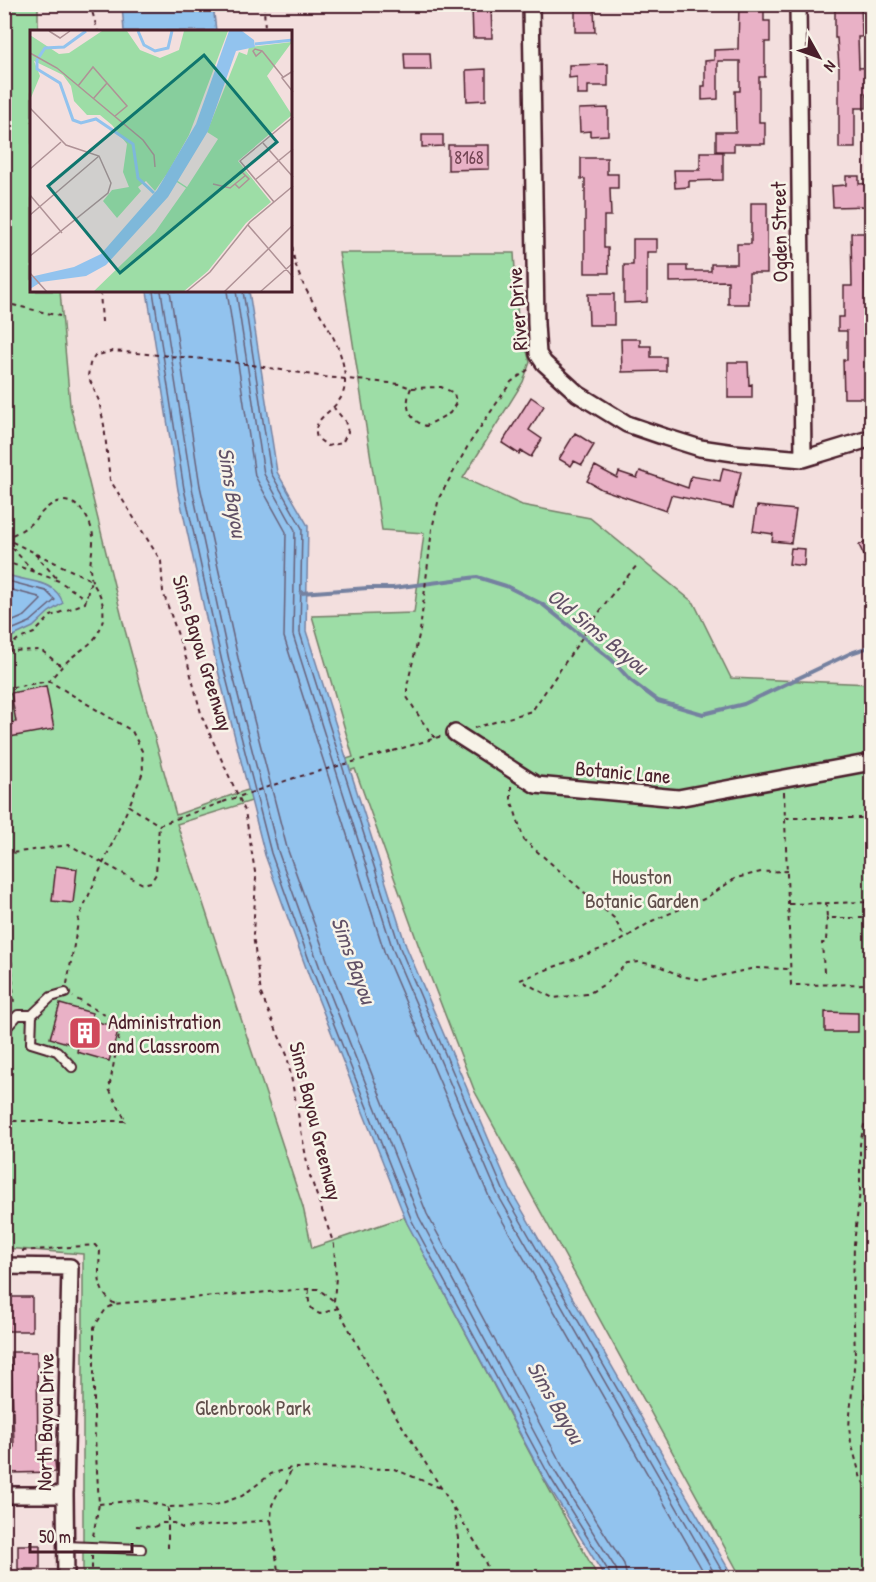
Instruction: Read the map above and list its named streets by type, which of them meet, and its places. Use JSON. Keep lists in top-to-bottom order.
{
  "streets": {
    "street": [
      "Ogden Street",
      "River Drive",
      "Botanic Lane",
      "North Bayou Drive"
    ],
    "path": ["Sims Bayou Greenway"]
  },
  "crossings": [
    ["Ogden Street", "River Drive"]
  ],
  "water": ["Sims Bayou", "Old Sims Bayou"],
  "parks": ["Houston Botanic Garden", "Glenbrook Park"],
  "places": {
    "building": ["Administration and Classroom"]
  },
  "house_numbers": ["8168"],
  "scale_bar": "50 m",
  "north": "bottom right"
}
